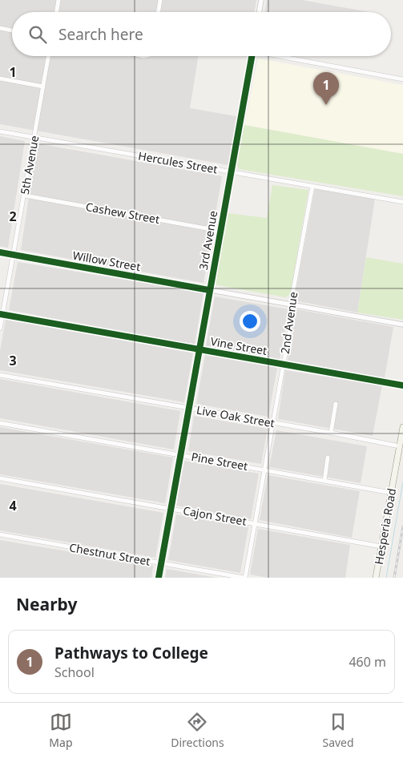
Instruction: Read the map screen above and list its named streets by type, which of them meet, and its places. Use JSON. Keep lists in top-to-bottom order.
{
  "streets": {
    "main road": ["Hesperia Road"],
    "street": [
      "Hercules Street",
      "5th Avenue",
      "Cashew Street",
      "3rd Avenue",
      "Willow Street",
      "2nd Avenue",
      "Vine Street",
      "Live Oak Street",
      "Pine Street",
      "Cajon Street",
      "Chestnut Street"
    ]
  },
  "crossings": [
    ["Hercules Street", "5th Avenue"],
    ["Hercules Street", "3rd Avenue"],
    ["Hercules Street", "2nd Avenue"],
    ["5th Avenue", "Cashew Street"],
    ["5th Avenue", "Willow Street"],
    ["5th Avenue", "Vine Street"],
    ["Cashew Street", "3rd Avenue"],
    ["3rd Avenue", "Willow Street"],
    ["3rd Avenue", "Vine Street"],
    ["3rd Avenue", "Live Oak Street"],
    ["3rd Avenue", "Pine Street"],
    ["3rd Avenue", "Cajon Street"],
    ["3rd Avenue", "Chestnut Street"],
    ["Willow Street", "2nd Avenue"],
    ["2nd Avenue", "Vine Street"],
    ["2nd Avenue", "Live Oak Street"],
    ["2nd Avenue", "Pine Street"],
    ["2nd Avenue", "Cajon Street"],
    ["2nd Avenue", "Chestnut Street"],
    ["Live Oak Street", "Hesperia Road"],
    ["Pine Street", "Hesperia Road"],
    ["Cajon Street", "Hesperia Road"]
  ],
  "page": {
    "search": "Search here",
    "pins": "1",
    "heading": "Nearby",
    "list": [
      {
        "mark": "1",
        "name": "Pathways to College",
        "note": "School",
        "value": "460 m"
      }
    ],
    "nav": ["Map", "Directions", "Saved"]
  },
  "grid": {
    "rows": [
      "1",
      "2",
      "3",
      "4"
    ]
  }
}
